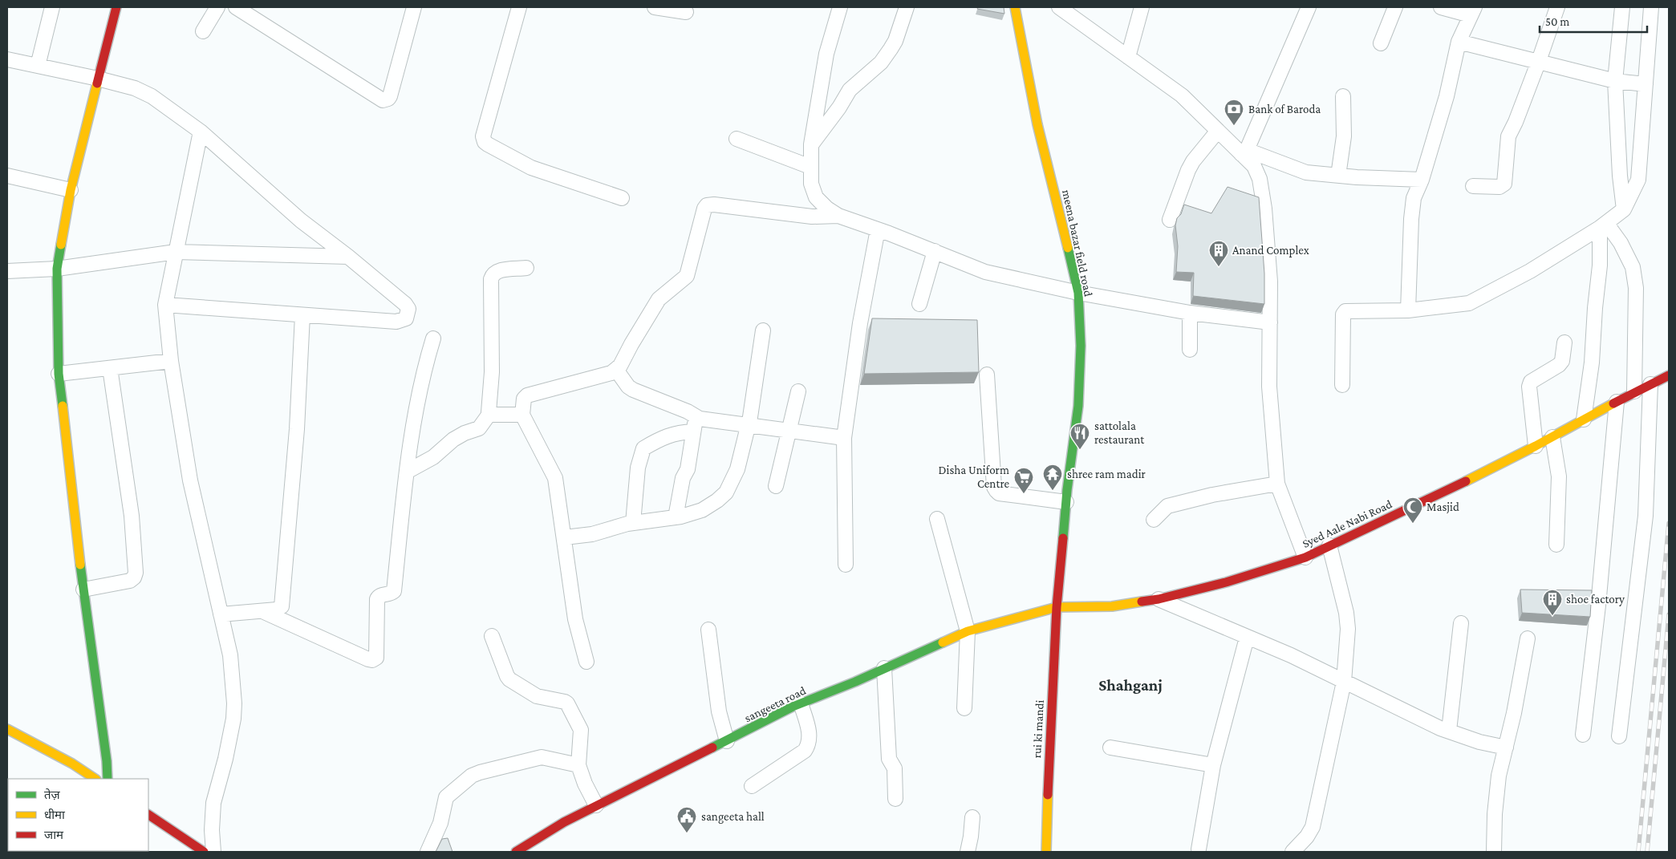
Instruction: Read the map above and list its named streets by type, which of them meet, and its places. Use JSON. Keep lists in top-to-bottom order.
{
  "streets": {
    "street": [
      "meena bazar field road",
      "Syed Aale Nabi Road",
      "sangeeta road",
      "rui ki mandi"
    ]
  },
  "crossings": [
    ["meena bazar field road", "Syed Aale Nabi Road"],
    ["meena bazar field road", "sangeeta road"],
    ["meena bazar field road", "rui ki mandi"],
    ["Syed Aale Nabi Road", "sangeeta road"],
    ["Syed Aale Nabi Road", "rui ki mandi"],
    ["sangeeta road", "rui ki mandi"]
  ],
  "districts": ["Shahganj"],
  "places": {
    "bank": ["Bank of Baroda"],
    "building": ["Anand Complex", "shoe factory"],
    "restaurant": ["sattolala restaurant"],
    "temple": ["shree ram madir"],
    "supermarket": ["Disha Uniform Centre"],
    "mosque": ["Masjid"],
    "public building": ["sangeeta hall"]
  },
  "legend": ["तेज़", "धीमा", "जाम"],
  "scale_bar": "50 m"
}
